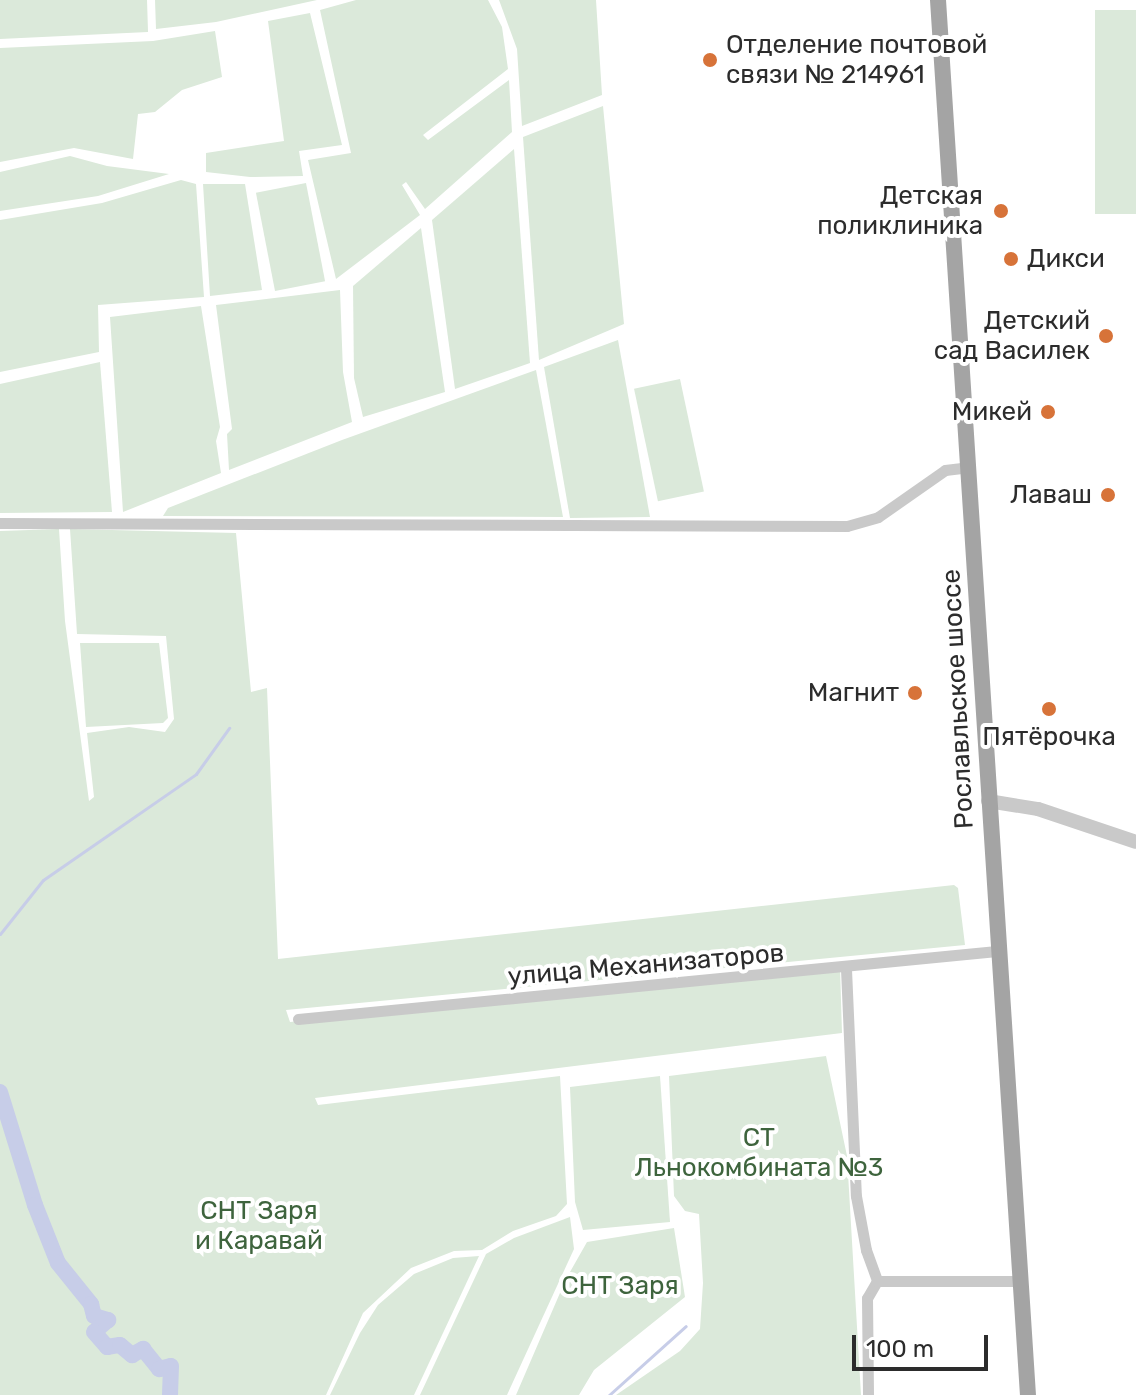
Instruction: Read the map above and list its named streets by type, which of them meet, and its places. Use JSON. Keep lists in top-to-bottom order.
{
  "streets": {
    "main road": ["Рославльское шоссе"],
    "street": ["улица Механизаторов"]
  },
  "crossings": [
    ["Рославльское шоссе", "улица Механизаторов"]
  ],
  "parks": ["СТ Льнокомбината №3", "СНТ Заря и Каравай", "СНТ Заря"],
  "places": [
    "Отделение почтовой связи № 214961",
    "Детская поликлиника",
    "Дикси",
    "Детский сад Василек",
    "Микей",
    "Лаваш",
    "Магнит",
    "Пятёрочка"
  ],
  "scale_bar": "100 m"
}
